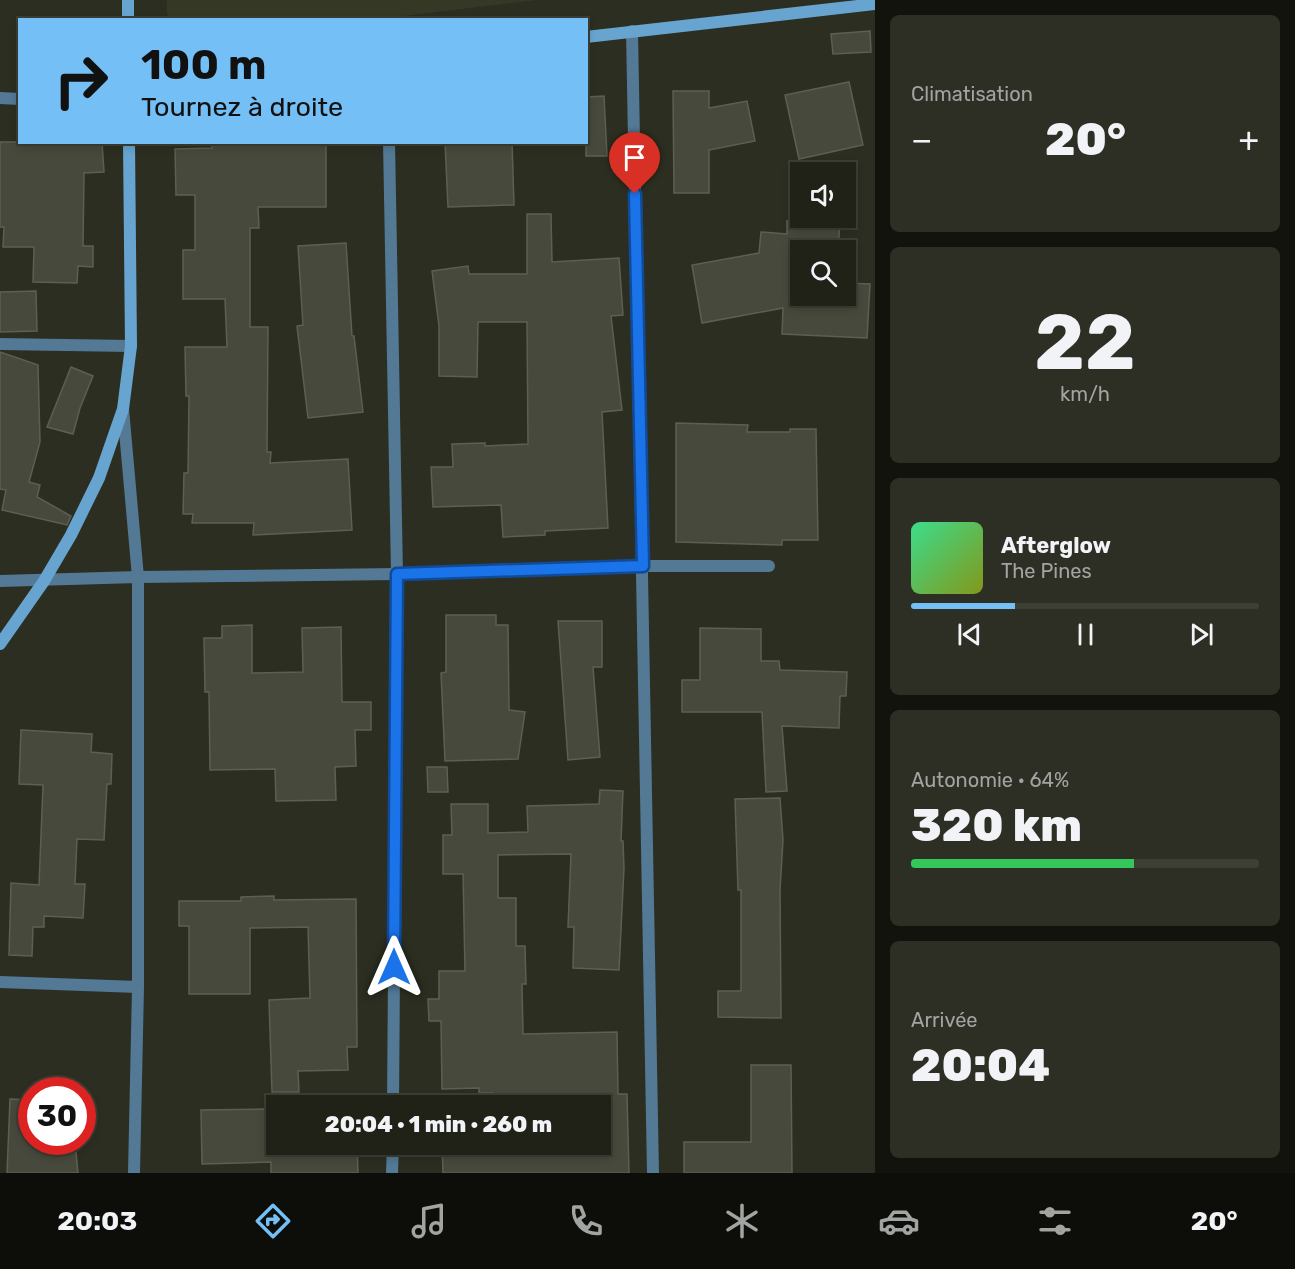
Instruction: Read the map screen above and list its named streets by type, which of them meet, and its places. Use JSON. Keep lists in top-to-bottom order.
{
  "page": {
    "tile": [
      "Climatisation",
      ["22", "km/h"],
      ["Autonomie · 64%", "320 km"],
      ["Arrivée", "20:04"]
    ],
    "turn": ["100 m", "Tournez à droite"],
    "heat": ["−", "20°", "+"],
    "song": ["Afterglow", "The Pines"],
    "limit": "30",
    "trip": "20:04 · 1 min · 260 m",
    "tabs": ["20:03", "20°"]
  }
}
